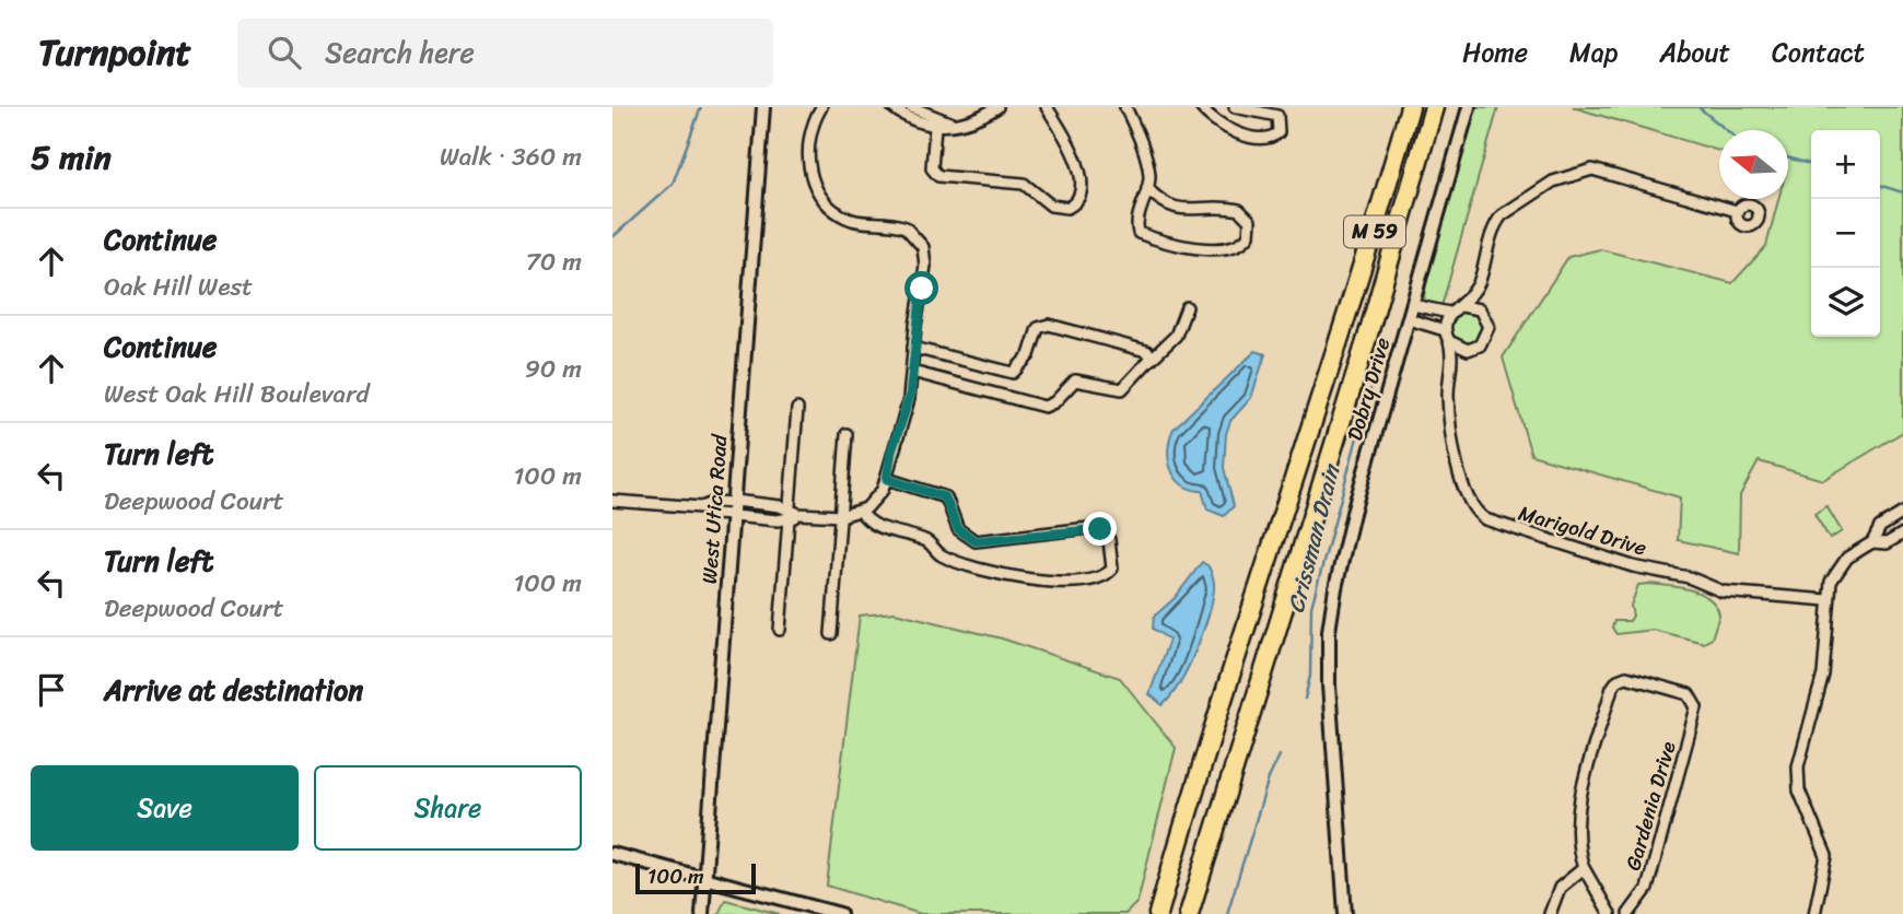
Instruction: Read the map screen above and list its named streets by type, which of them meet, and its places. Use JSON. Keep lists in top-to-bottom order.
{
  "streets": {
    "highway": ["M 59"],
    "street": [
      "Dobry Drive",
      "West Utica Road",
      "Marigold Drive",
      "Gardenia Drive"
    ]
  },
  "water": ["Crissman Drain"],
  "scale_bar": "100 m",
  "north": "left",
  "page": {
    "header": "Turnpoint",
    "search": "Search here",
    "nav": [
      "Home",
      "Map",
      "About",
      "Contact"
    ],
    "heading": ["5 min", "Walk · 360 m"],
    "map_buttons": ["+", "−"],
    "list": [
      ["Continue", "Oak Hill West", "70 m"],
      ["Continue", "West Oak Hill Boulevard", "90 m"],
      ["Turn left", "Deepwood Court", "100 m"],
      ["Turn left", "Deepwood Court", "100 m"],
      "Arrive at destination"
    ],
    "buttons": ["Save", "Share"],
    "scale": "100 m"
  }
}
